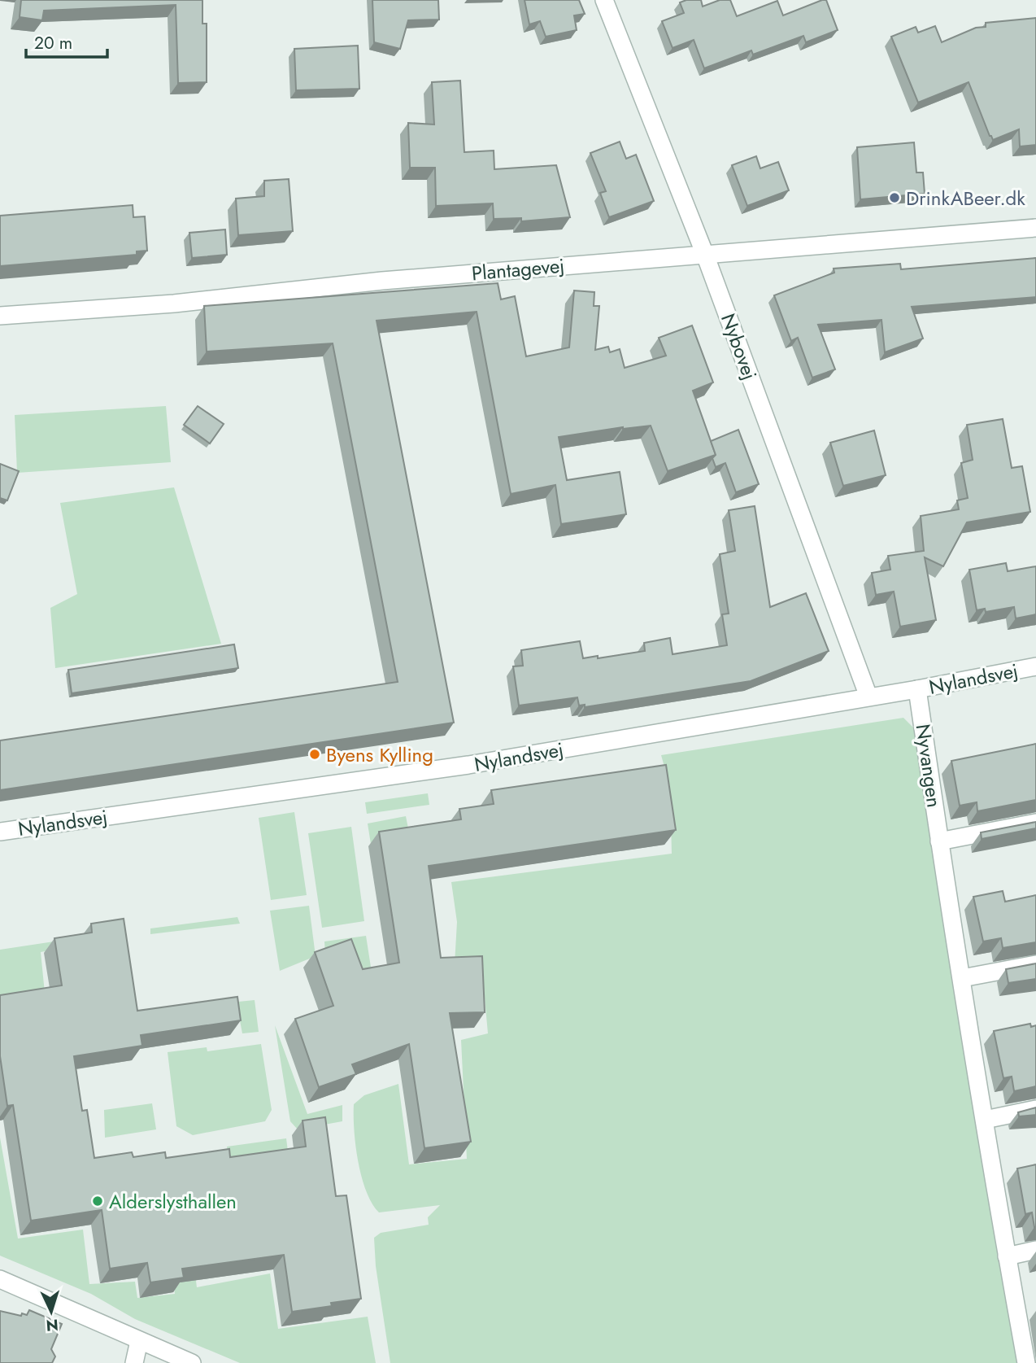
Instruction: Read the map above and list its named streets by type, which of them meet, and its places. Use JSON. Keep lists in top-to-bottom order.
{
  "streets": {
    "street": [
      "Plantagevej",
      "Nybovej",
      "Nylandsvej",
      "Nyvangen"
    ]
  },
  "crossings": [
    ["Plantagevej", "Nybovej"],
    ["Nybovej", "Nylandsvej"],
    ["Nylandsvej", "Nyvangen"]
  ],
  "places": ["DrinkABeer.dk", "Byens Kylling", "Alderslysthallen"],
  "scale_bar": "20 m",
  "north": "bottom"
}
